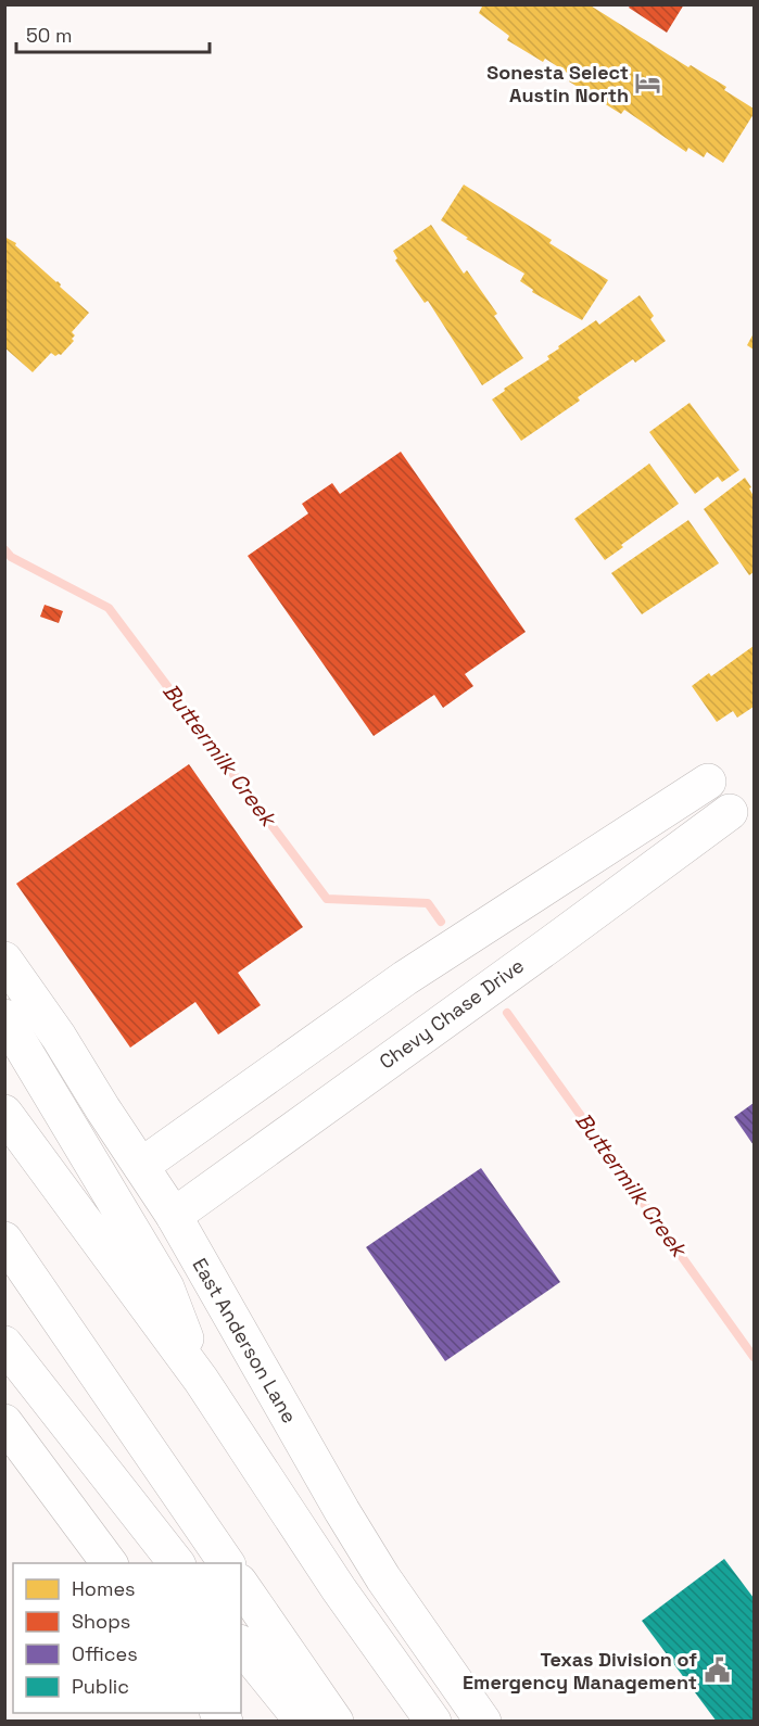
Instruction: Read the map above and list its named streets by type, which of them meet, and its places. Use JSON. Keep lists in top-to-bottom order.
{
  "streets": {
    "main road": ["Chevy Chase Drive", "East Anderson Lane"]
  },
  "crossings": [
    ["Chevy Chase Drive", "East Anderson Lane"]
  ],
  "water": ["Buttermilk Creek"],
  "places": {
    "hotel": ["Sonesta Select Austin North"],
    "public building": ["Texas Division of Emergency Management"]
  },
  "legend": [
    "Homes",
    "Shops",
    "Offices",
    "Public"
  ],
  "scale_bar": "50 m"
}
